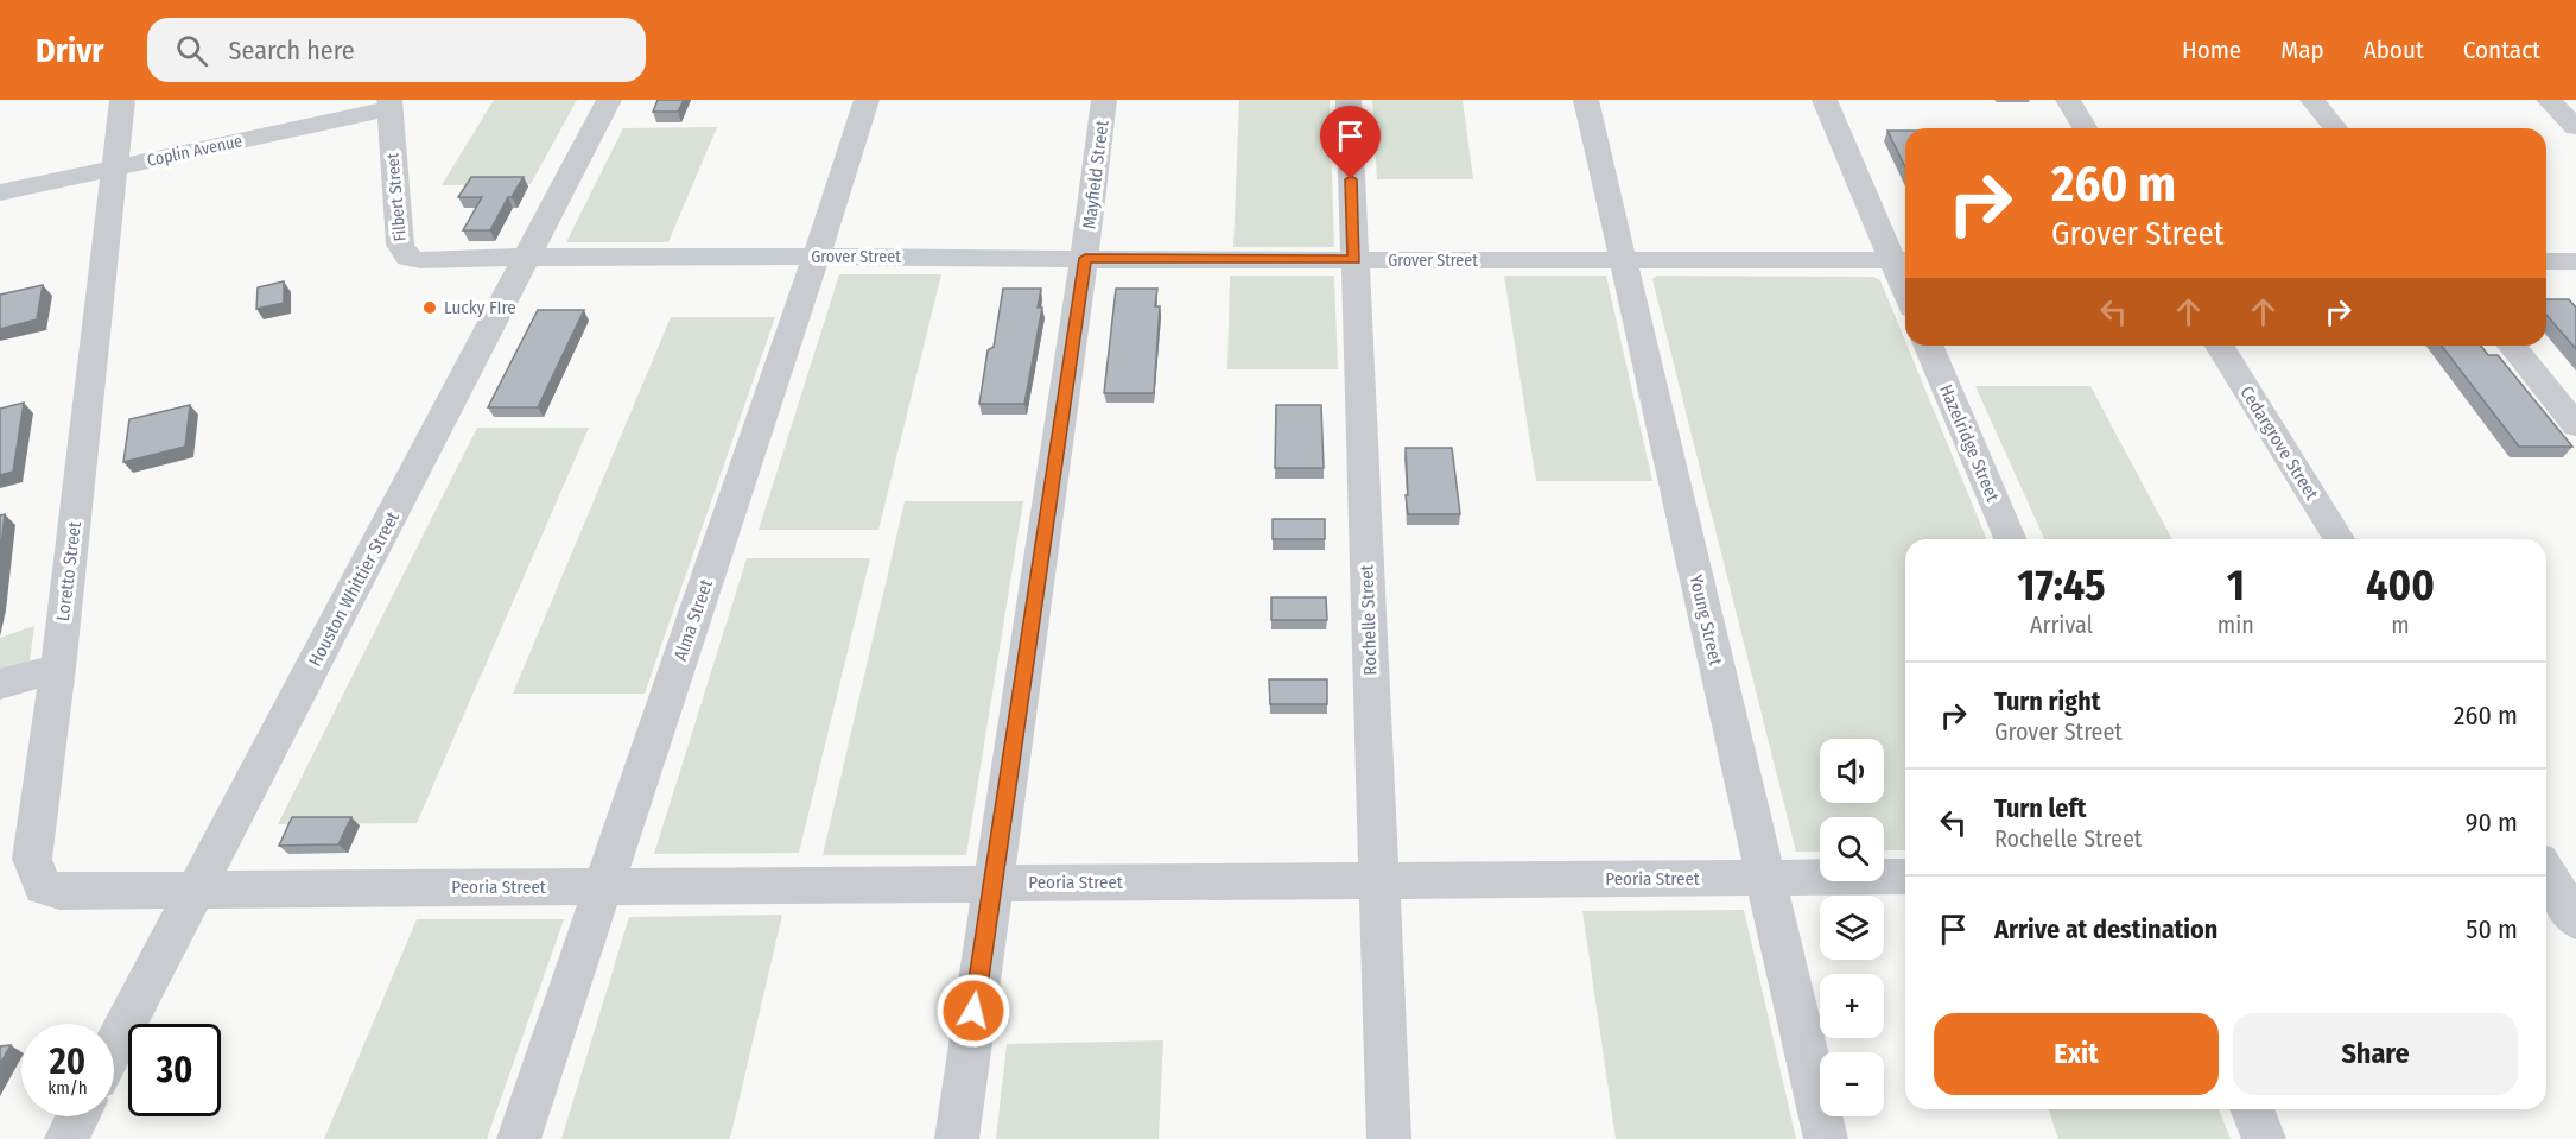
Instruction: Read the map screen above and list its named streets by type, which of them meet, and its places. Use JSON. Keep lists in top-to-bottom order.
{
  "streets": {
    "street": [
      "Coplin Avenue",
      "Mayfield Street",
      "Filbert Street",
      "Grover Street",
      "Hazelridge Street",
      "Cedargrove Street",
      "Loretto Street",
      "Houston Whittier Street",
      "Alma Street",
      "Rochelle Street",
      "Young Street",
      "Peoria Street"
    ]
  },
  "crossings": [
    ["Coplin Avenue", "Filbert Street"],
    ["Coplin Avenue", "Loretto Street"],
    ["Mayfield Street", "Grover Street"],
    ["Mayfield Street", "Peoria Street"],
    ["Filbert Street", "Grover Street"],
    ["Filbert Street", "Houston Whittier Street"],
    ["Grover Street", "Houston Whittier Street"],
    ["Grover Street", "Alma Street"],
    ["Grover Street", "Rochelle Street"],
    ["Grover Street", "Young Street"],
    ["Loretto Street", "Houston Whittier Street"],
    ["Loretto Street", "Peoria Street"],
    ["Houston Whittier Street", "Peoria Street"],
    ["Alma Street", "Peoria Street"],
    ["Rochelle Street", "Peoria Street"],
    ["Young Street", "Peoria Street"]
  ],
  "places": ["Lucky FIre"],
  "page": {
    "header": "Drivr",
    "search": "Search here",
    "nav": [
      "Home",
      "Map",
      "About",
      "Contact"
    ],
    "turn": ["260 m", "Grover Street"],
    "eta": [
      "17:45",
      "Arrival",
      "1",
      "min",
      "400",
      "m"
    ],
    "list": [
      {
        "name": "Turn right",
        "note": "Grover Street",
        "value": "260 m"
      },
      {
        "name": "Turn left",
        "note": "Rochelle Street",
        "value": "90 m"
      },
      {
        "name": "Arrive at destination",
        "value": "50 m"
      }
    ],
    "map_buttons": ["+", "−"],
    "buttons": ["Exit", "Share"],
    "speed": "20 km/h",
    "limit": "30"
  }
}
